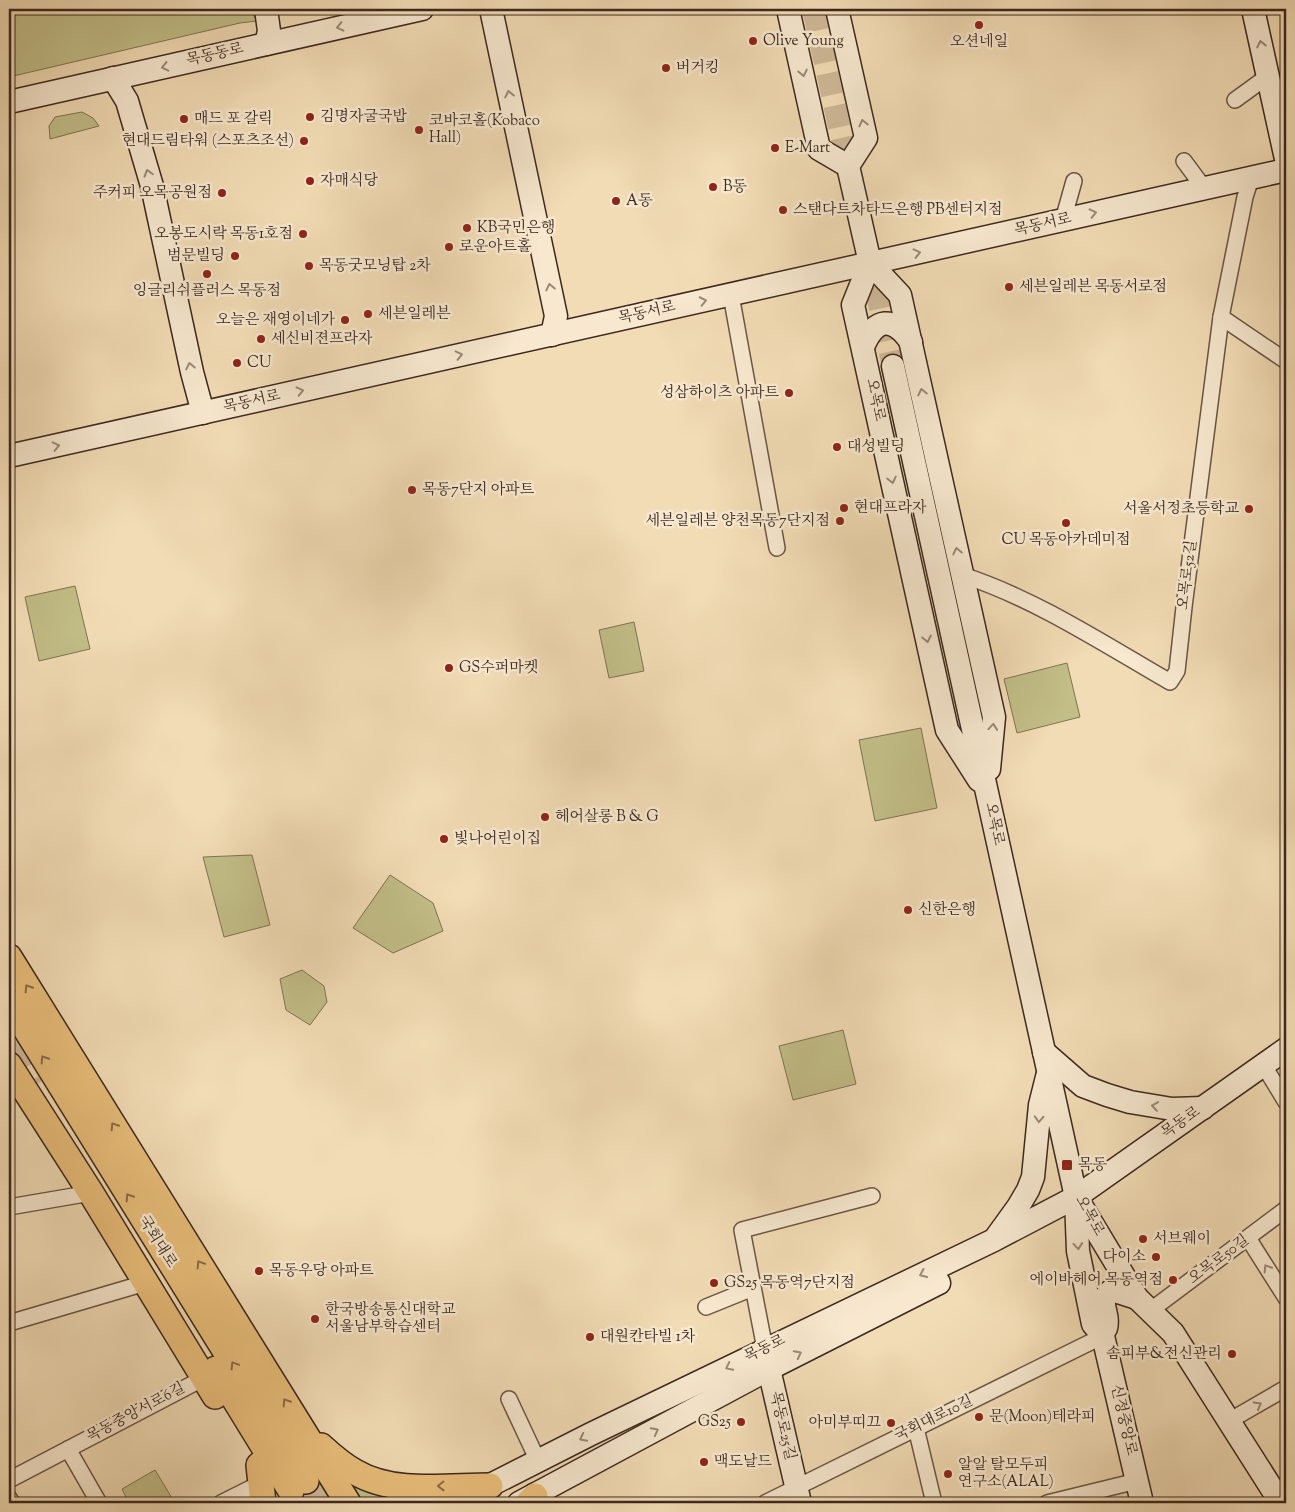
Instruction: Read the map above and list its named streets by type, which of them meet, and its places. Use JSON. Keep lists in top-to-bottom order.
{
  "streets": {
    "main road": [
      "목동동로",
      "목동서로",
      "오목로",
      "목동로",
      "국회대로",
      "신정중앙로",
      "목동로25길"
    ],
    "street": [
      "오목로52길",
      "오목로50길",
      "목동중앙서로6길",
      "국회대로10길"
    ]
  },
  "crossings": [
    ["목동서로", "오목로"],
    ["목동서로", "오목로52길"],
    ["오목로", "오목로52길"],
    ["오목로", "목동로"],
    ["오목로", "오목로50길"],
    ["오목로", "신정중앙로"],
    ["목동로", "신정중앙로"],
    ["목동로", "목동로25길"],
    ["오목로50길", "신정중앙로"],
    ["국회대로10길", "신정중앙로"],
    ["국회대로10길", "목동로25길"]
  ],
  "one_way": ["목동동로", "목동서로", "신정중앙로"],
  "places": {
    "other": [
      "오션네일",
      "Olive Young",
      "버거킹",
      "김명자굴국밥",
      "매드 포 갈릭",
      "코바코홀(Kobaco Hall)",
      "현대드림타워 (스포츠조선)",
      "E-Mart",
      "자매식당",
      "B동",
      "주커피 오목공원점",
      "A동",
      "스탠다트차타드은행 PB센터지점",
      "KB국민은행",
      "오봉도시락 목동1호점",
      "로운아트홀",
      "범문빌딩",
      "목동굿모닝탑 2차",
      "잉글리쉬플러스 목동점",
      "세븐일레븐 목동서로점",
      "세븐일레븐",
      "오늘은 재영이네가",
      "세신비젼프라자",
      "CU",
      "성삼하이츠 아파트",
      "대성빌딩",
      "목동7단지 아파트",
      "현대프라자",
      "서울서정초등학교",
      "세븐일레븐 양천목동7단지점",
      "CU 목동아카데미점",
      "GS수퍼마켓",
      "헤어살롱 B & G",
      "빛나어린이집",
      "신한은행",
      "서브웨이",
      "다이소",
      "목동우당 아파트",
      "에이바헤어 목동역점",
      "GS25 목동역7단지점",
      "한국방송통신대학교 서울남부학습센터",
      "대원칸타빌 1차",
      "솜피부&전신관리",
      "문(Moon)테라피",
      "GS25",
      "아미부띠끄",
      "맥도날드",
      "알알 탈모두피 연구소(ALAL)"
    ],
    "transit": ["목동"]
  }
}
